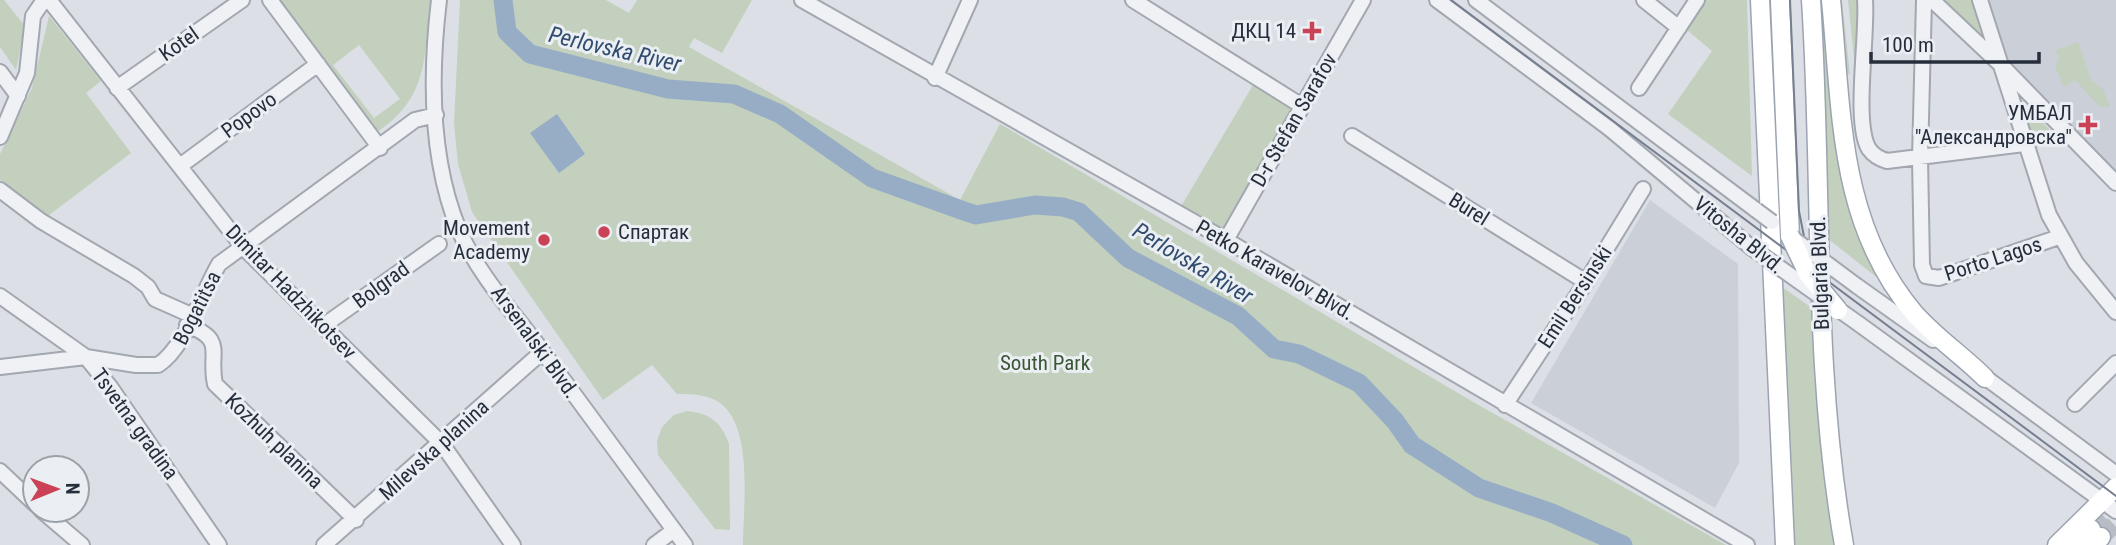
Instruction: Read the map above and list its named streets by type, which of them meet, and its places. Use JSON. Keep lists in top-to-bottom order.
{
  "streets": {
    "main road": ["Bulgaria Blvd."],
    "street": [
      "Kotel",
      "Popovo",
      "D-r Stefan Sarafov",
      "Burel",
      "Vitosha Blvd.",
      "Porto Lagos",
      "Petko Karavelov Blvd.",
      "Bolgrad",
      "Dimitar Hadzhikotsev",
      "Emil Bersinski",
      "Bogatitsa",
      "Arsenalski Blvd.",
      "Tsvetna gradina",
      "Kozhuh planina",
      "Milevska planina"
    ]
  },
  "crossings": [
    ["Kotel", "Dimitar Hadzhikotsev"],
    ["Popovo", "Dimitar Hadzhikotsev"],
    ["D-r Stefan Sarafov", "Petko Karavelov Blvd."],
    ["Burel", "Emil Bersinski"],
    ["Petko Karavelov Blvd.", "Emil Bersinski"],
    ["Bolgrad", "Dimitar Hadzhikotsev"],
    ["Dimitar Hadzhikotsev", "Bogatitsa"],
    ["Dimitar Hadzhikotsev", "Milevska planina"],
    ["Bogatitsa", "Arsenalski Blvd."],
    ["Bogatitsa", "Tsvetna gradina"],
    ["Bogatitsa", "Kozhuh planina"],
    ["Arsenalski Blvd.", "Milevska planina"],
    ["Kozhuh planina", "Milevska planina"]
  ],
  "water": ["Perlovska River"],
  "parks": ["South Park"],
  "places": {
    "health": ["ДКЦ 14", "УМБАЛ \"Александровска\""],
    "other": ["Спартак", "Movement Academy"]
  },
  "scale_bar": "100 m",
  "north": "right"
}
